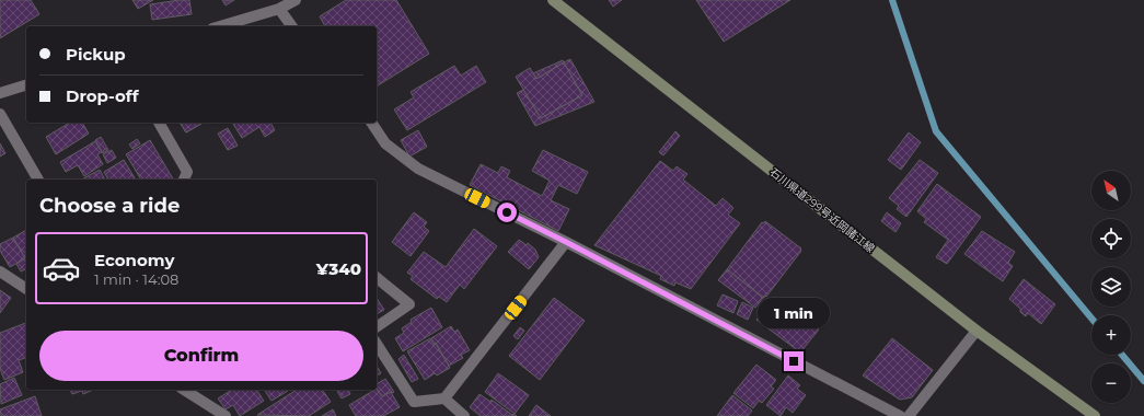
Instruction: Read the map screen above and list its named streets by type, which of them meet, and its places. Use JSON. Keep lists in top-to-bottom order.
{
  "streets": {
    "main road": ["石川県道299号近岡諸江線"]
  },
  "north": "top left",
  "page": {
    "banner": ["Pickup", "Drop-off"],
    "map_buttons": ["+", "−"],
    "heading": "Choose a ride",
    "list": [
      {
        "name": "Economy",
        "note": "1 min · 14:08",
        "value": "¥340"
      }
    ],
    "bubble": "1 min",
    "buttons": "Confirm"
  }
}
